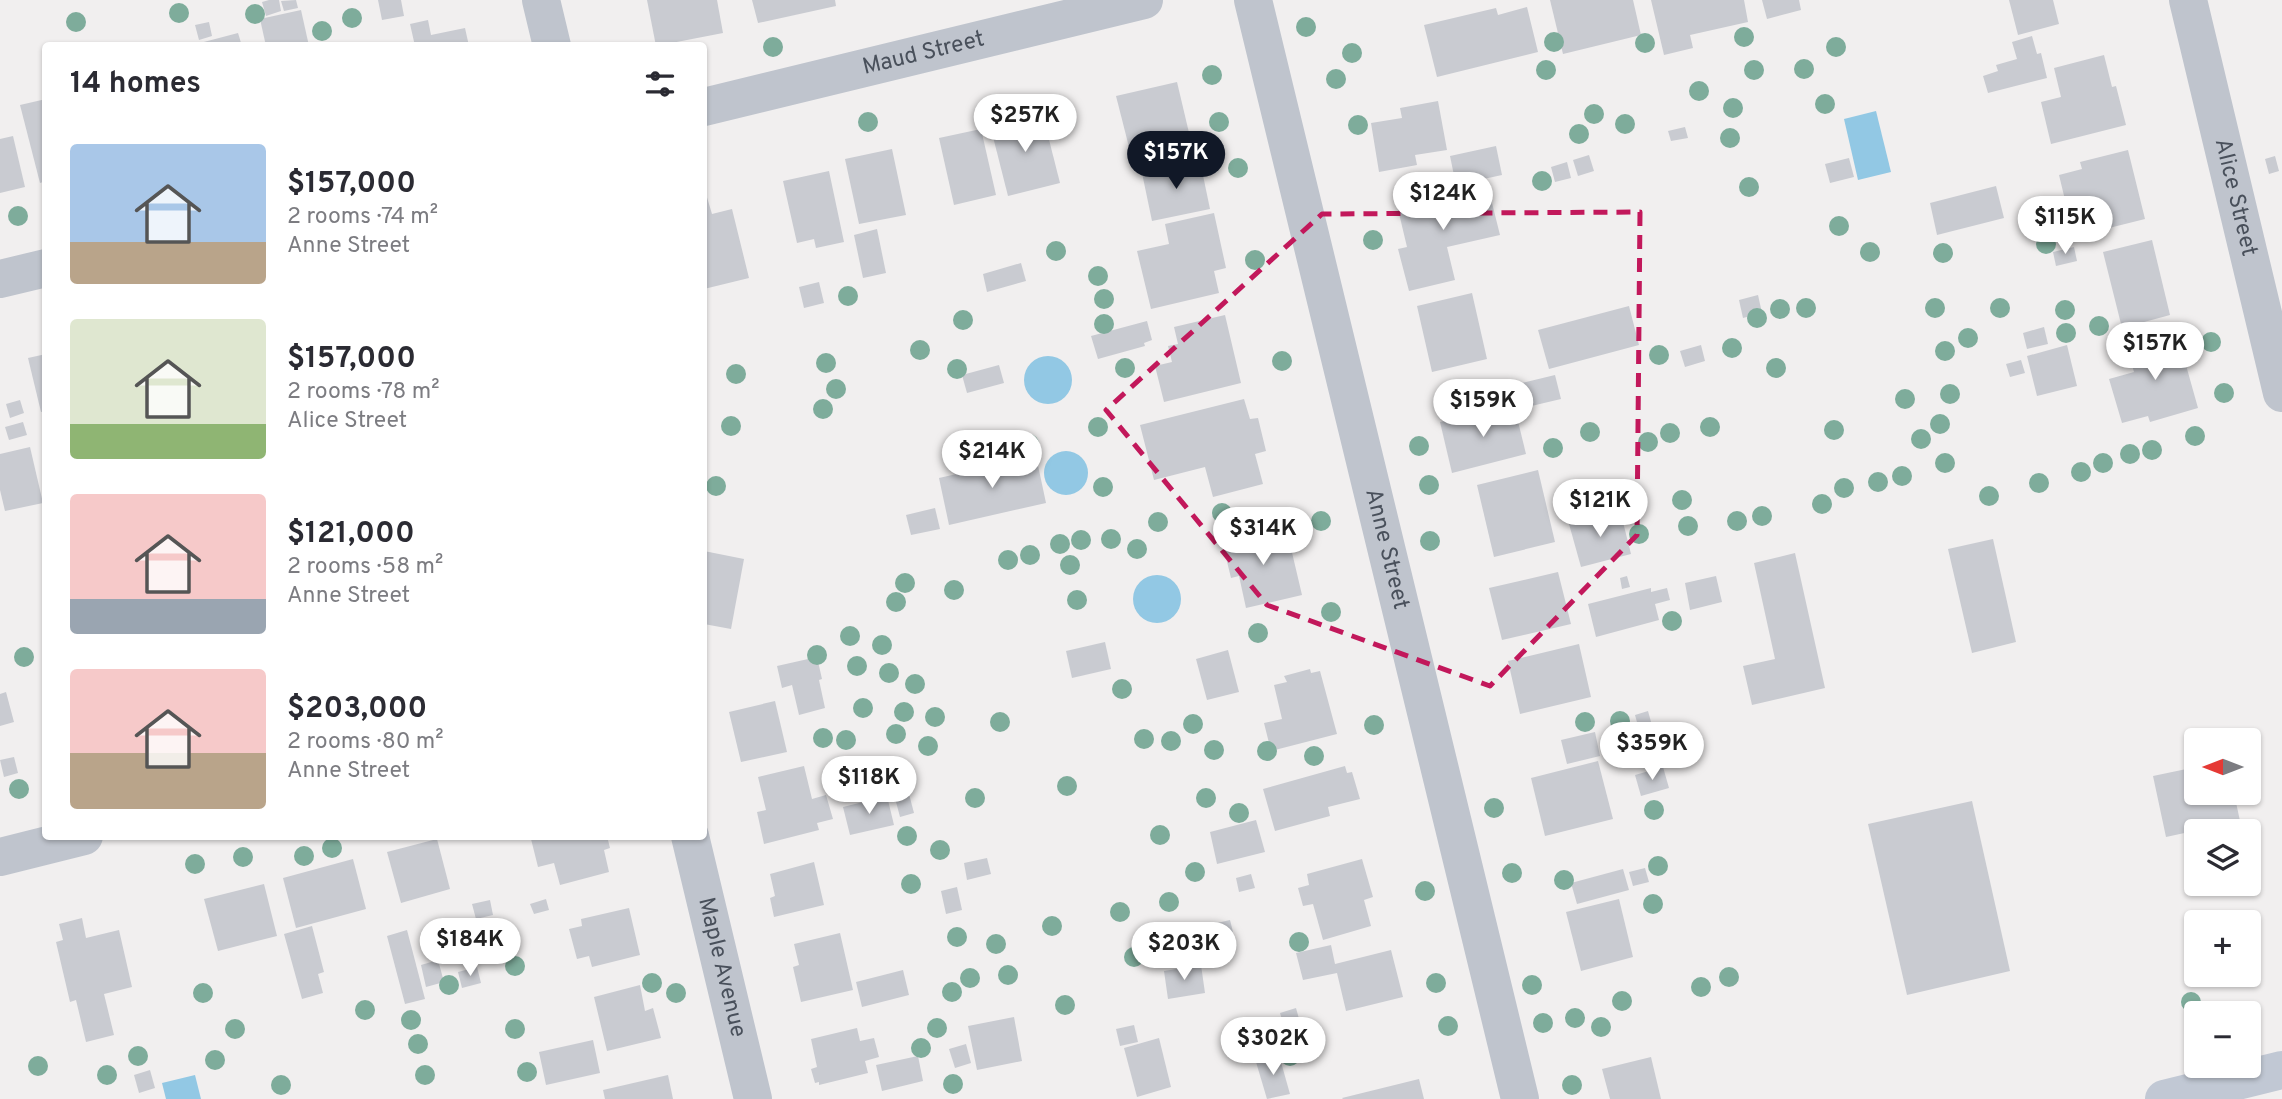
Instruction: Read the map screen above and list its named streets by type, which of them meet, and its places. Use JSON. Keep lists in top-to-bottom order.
{
  "streets": {
    "street": [
      "Maud Street",
      "Alice Street",
      "Anne Street",
      "Maple Avenue"
    ]
  },
  "north": "left",
  "page": {
    "heading": "14 homes",
    "price": [
      "$257K",
      "$157K",
      "$124K",
      "$115K",
      "$157K",
      "$159K",
      "$214K",
      "$121K",
      "$314K",
      "$359K",
      "$118K",
      "$184K",
      "$203K",
      "$302K"
    ],
    "list": [
      {
        "name": "$157,000",
        "note": "2 rooms · 74 m² · Anne Street"
      },
      {
        "name": "$157,000",
        "note": "2 rooms · 78 m² · Alice Street"
      },
      {
        "name": "$121,000",
        "note": "2 rooms · 58 m² · Anne Street"
      },
      {
        "name": "$203,000",
        "note": "2 rooms · 80 m² · Anne Street"
      }
    ],
    "map_buttons": ["+", "−"]
  }
}
